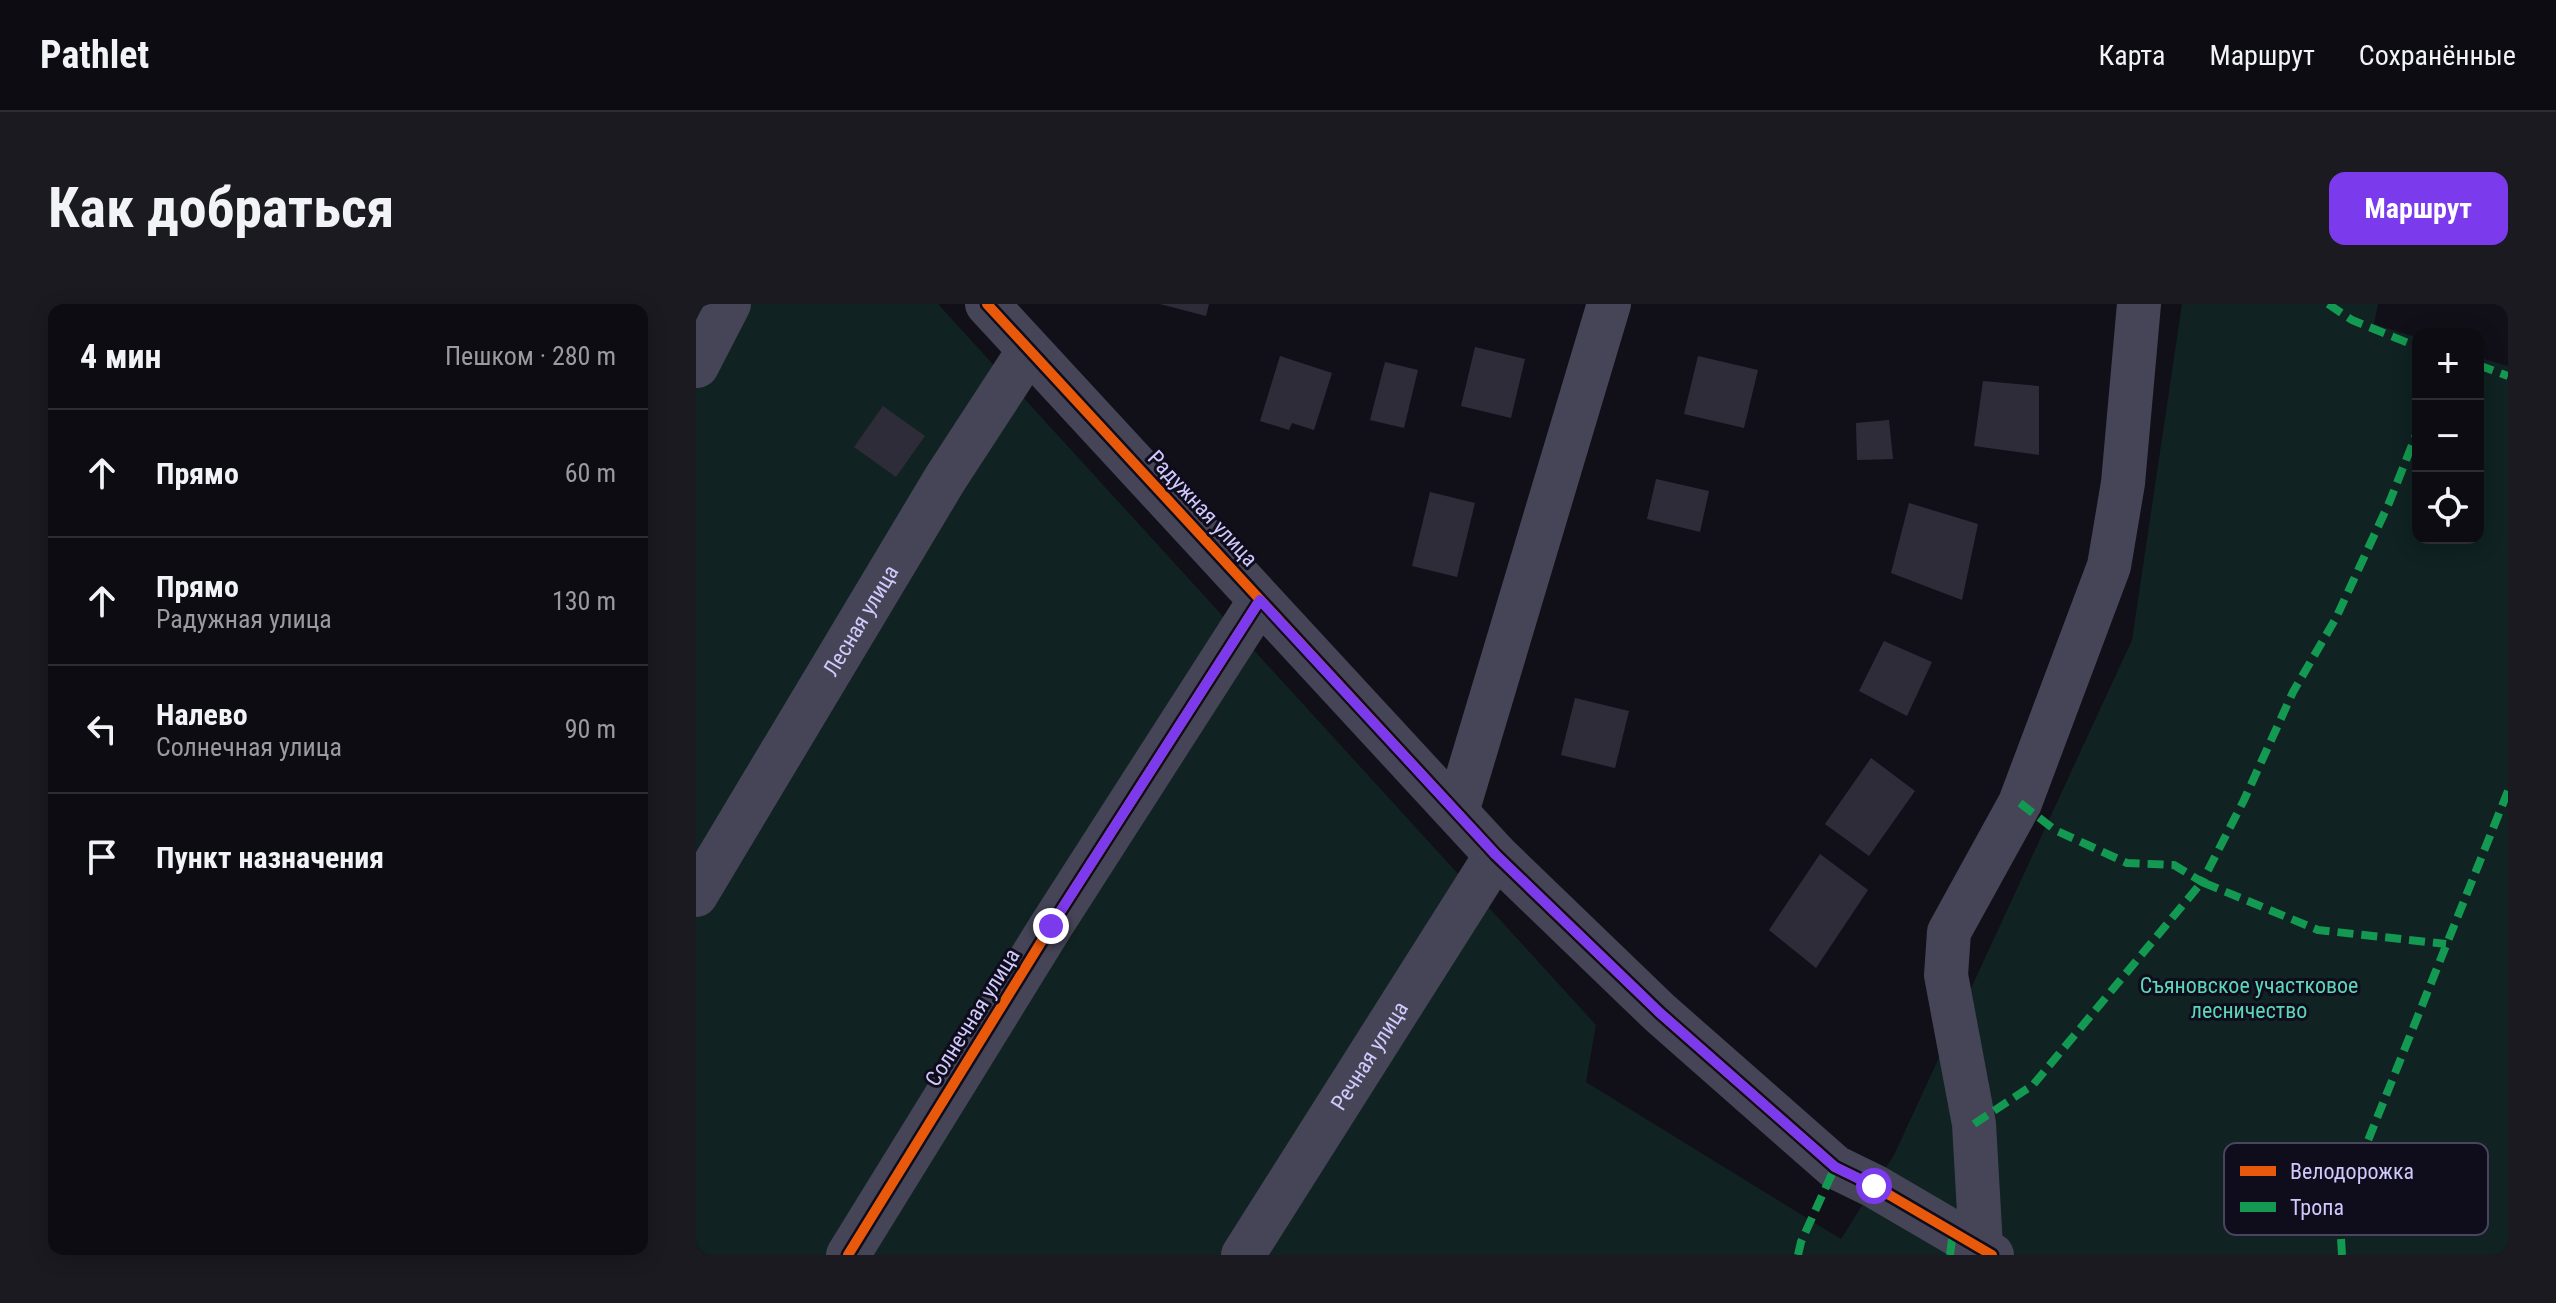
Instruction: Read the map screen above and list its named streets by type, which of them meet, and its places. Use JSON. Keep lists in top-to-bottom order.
{
  "streets": {
    "street": [
      "Радужная улица",
      "Лесная улица",
      "Солнечная улица",
      "Речная улица"
    ]
  },
  "crossings": [
    ["Радужная улица", "Лесная улица"],
    ["Радужная улица", "Солнечная улица"],
    ["Радужная улица", "Речная улица"]
  ],
  "parks": ["Съяновское участковое лесничество"],
  "legend": ["Велодорожка", "Тропа"],
  "page": {
    "header": "Pathlet",
    "nav": ["Карта", "Маршрут", "Сохранённые"],
    "buttons": "Маршрут",
    "title": "Как добраться",
    "heading": ["4 мин", "Пешком · 280 m"],
    "map_buttons": ["+", "−"],
    "list": [
      ["Прямо", "60 m"],
      ["Прямо", "Радужная улица", "130 m"],
      ["Налево", "Солнечная улица", "90 m"],
      "Пункт назначения"
    ]
  }
}
